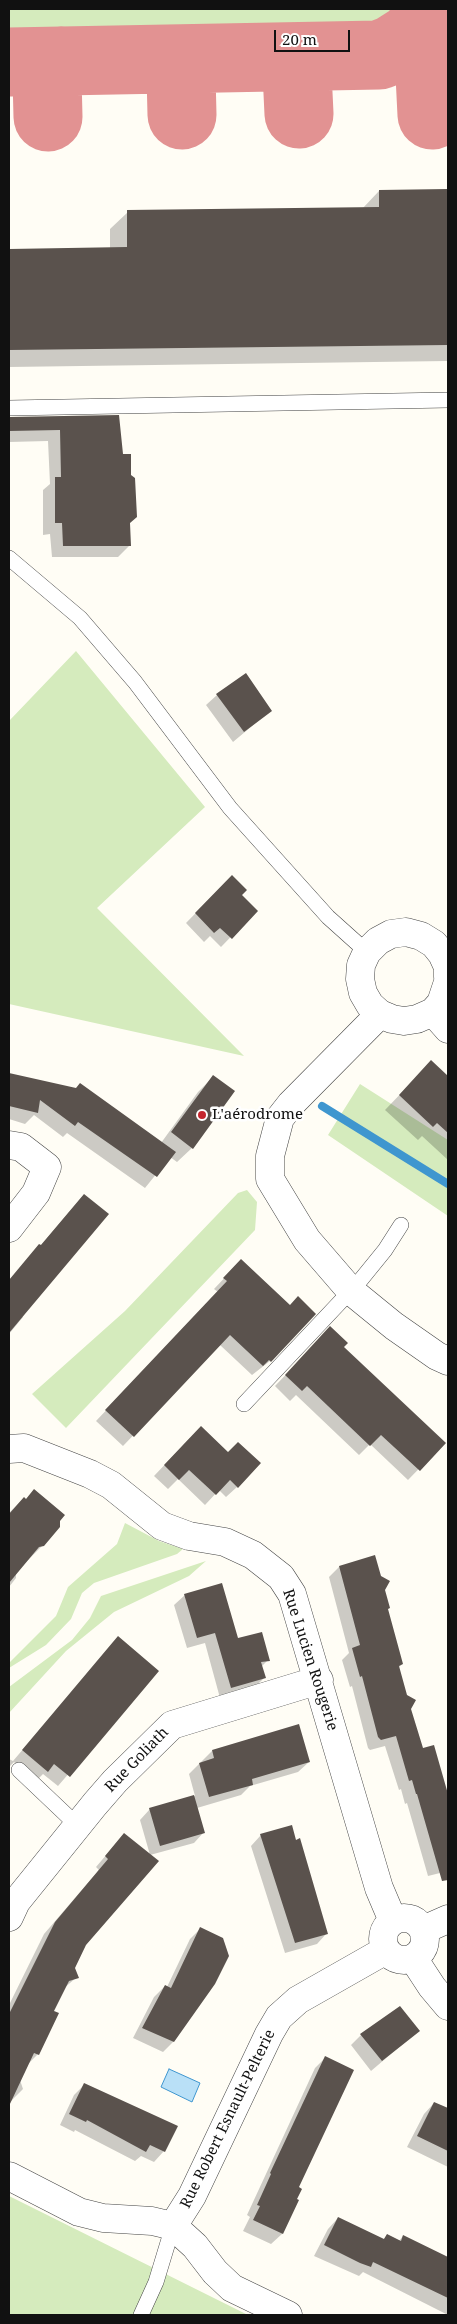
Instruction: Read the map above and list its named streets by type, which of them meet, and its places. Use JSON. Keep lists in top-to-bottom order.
{
  "streets": {
    "street": ["Rue Lucien Rougerie", "Rue Goliath", "Rue Robert Esnault-Pelterie"]
  },
  "crossings": [
    ["Rue Lucien Rougerie", "Rue Goliath"],
    ["Rue Lucien Rougerie", "Rue Robert Esnault-Pelterie"]
  ],
  "places": ["L'aérodrome"],
  "scale_bar": "20 m"
}
